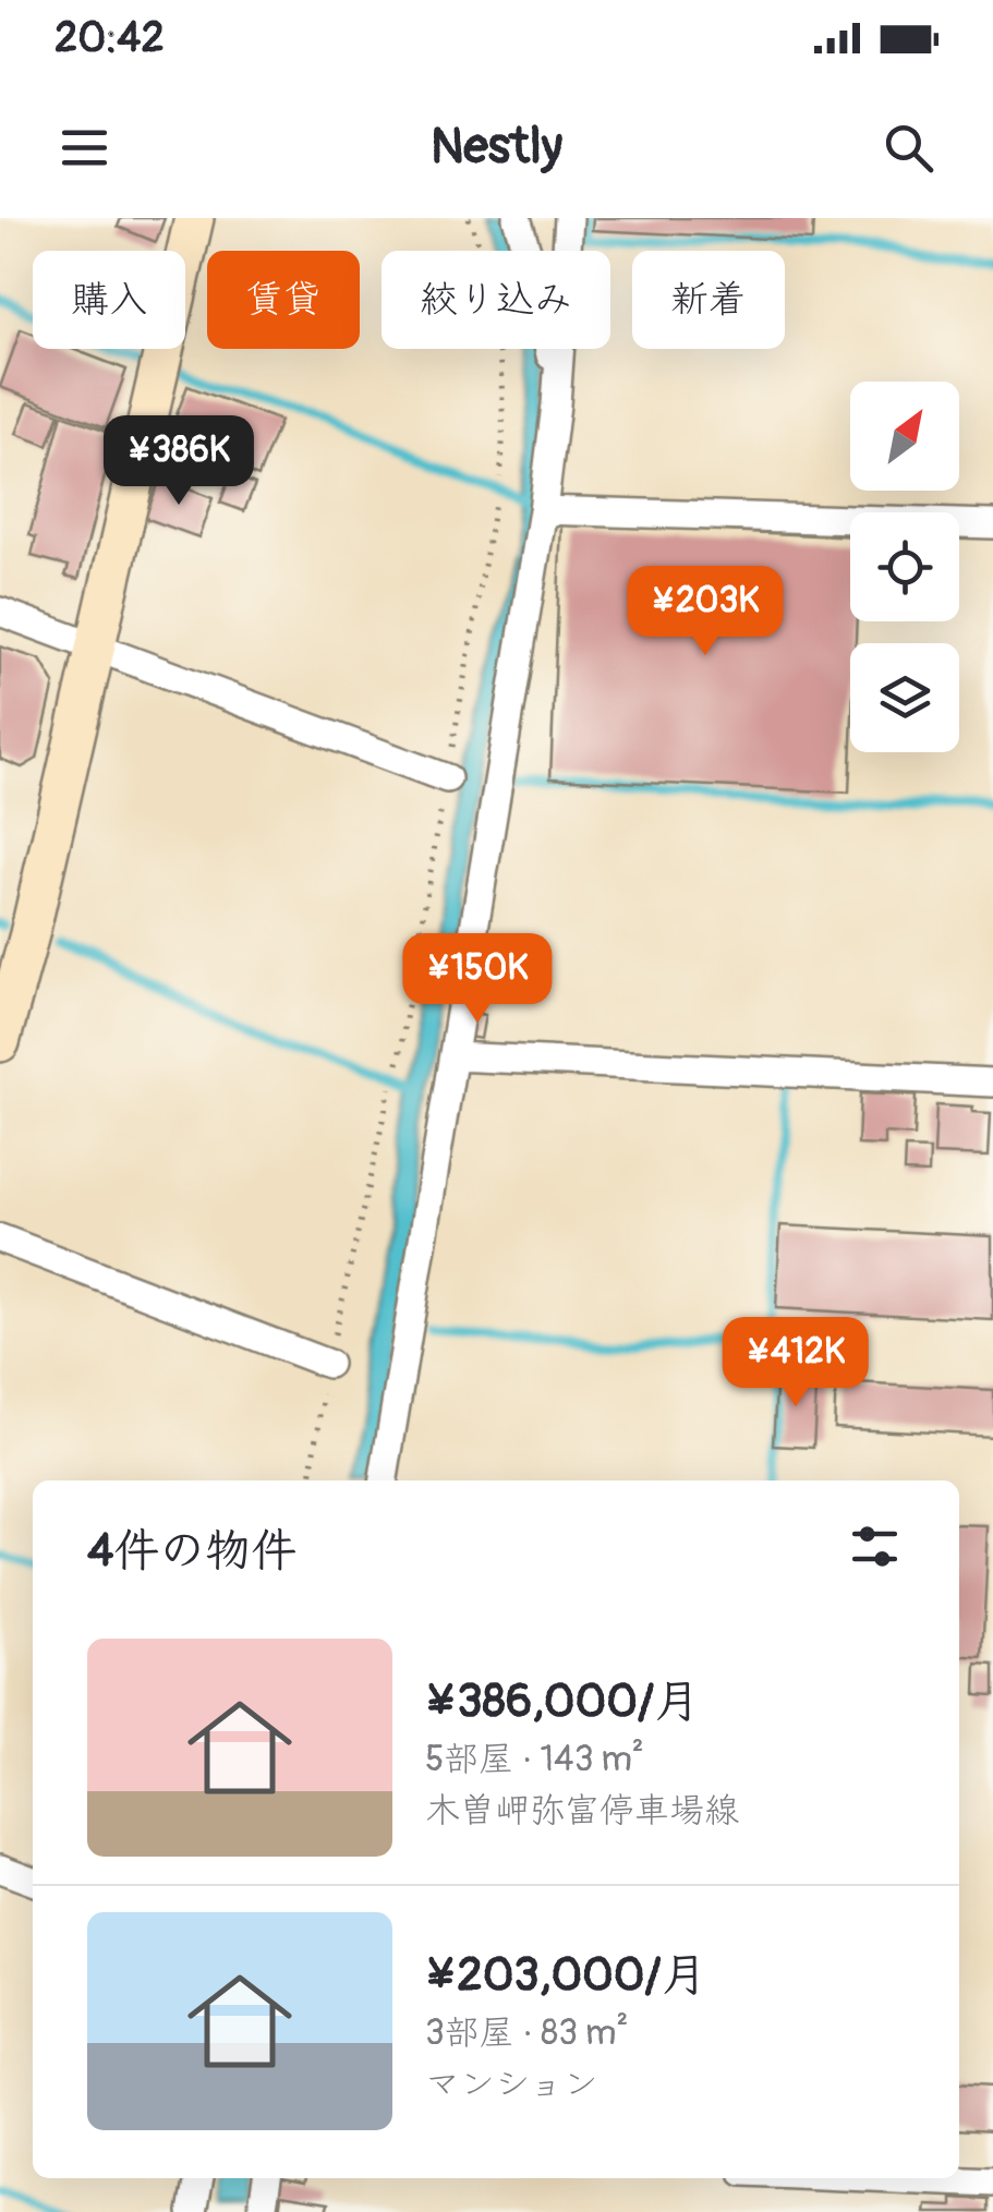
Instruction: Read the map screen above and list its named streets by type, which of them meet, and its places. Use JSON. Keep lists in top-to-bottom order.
{
  "north": "top right",
  "page": {
    "status": "20:42",
    "header": "Nestly",
    "chip": [
      "購入",
      "賃貸",
      "絞り込み",
      "新着"
    ],
    "price": [
      "¥386K",
      "¥203K",
      "¥150K",
      "¥412K"
    ],
    "heading": "4件の物件",
    "list": [
      {
        "name": "¥386,000/月",
        "note": "5部屋 · 143 m² · 木曽岬弥富停車場線"
      },
      {
        "name": "¥203,000/月",
        "note": "3部屋 · 83 m² · マンション"
      }
    ]
  }
}
